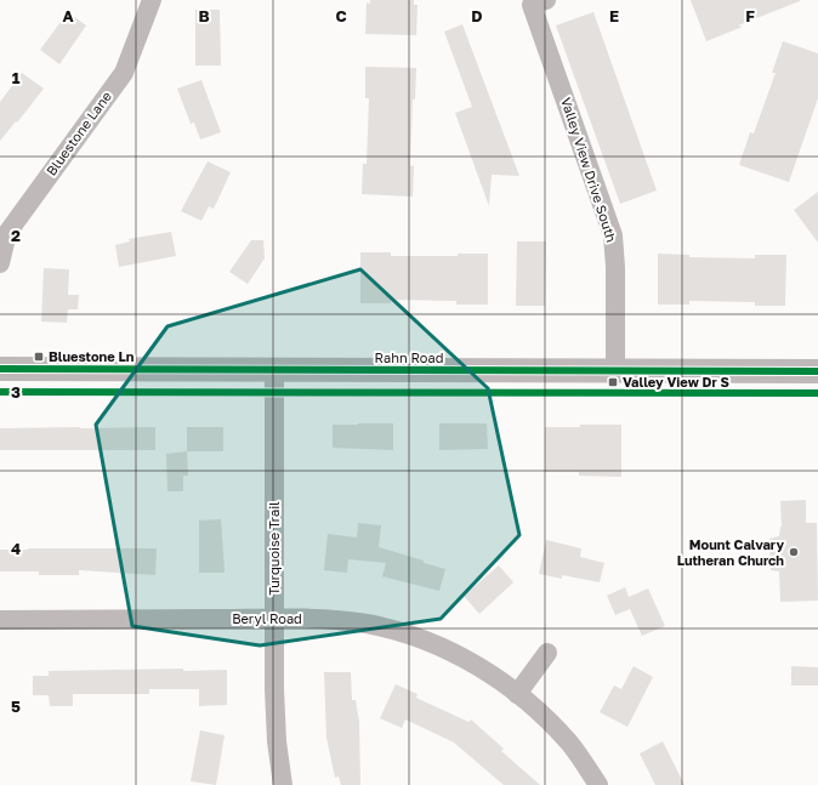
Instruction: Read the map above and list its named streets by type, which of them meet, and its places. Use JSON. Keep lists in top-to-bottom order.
{
  "streets": {
    "street": [
      "Bluestone Lane",
      "Valley View Drive South",
      "Rahn Road",
      "Turquoise Trail",
      "Beryl Road"
    ]
  },
  "crossings": [
    ["Valley View Drive South", "Rahn Road"],
    ["Rahn Road", "Turquoise Trail"],
    ["Turquoise Trail", "Beryl Road"]
  ],
  "places": {
    "transit": ["Bluestone Ln", "Valley View Dr S"],
    "other": ["Mount Calvary Lutheran Church"]
  },
  "grid": {
    "columns": [
      "A",
      "B",
      "C",
      "D",
      "E",
      "F"
    ],
    "rows": [
      "1",
      "2",
      "3",
      "4",
      "5"
    ]
  }
}
